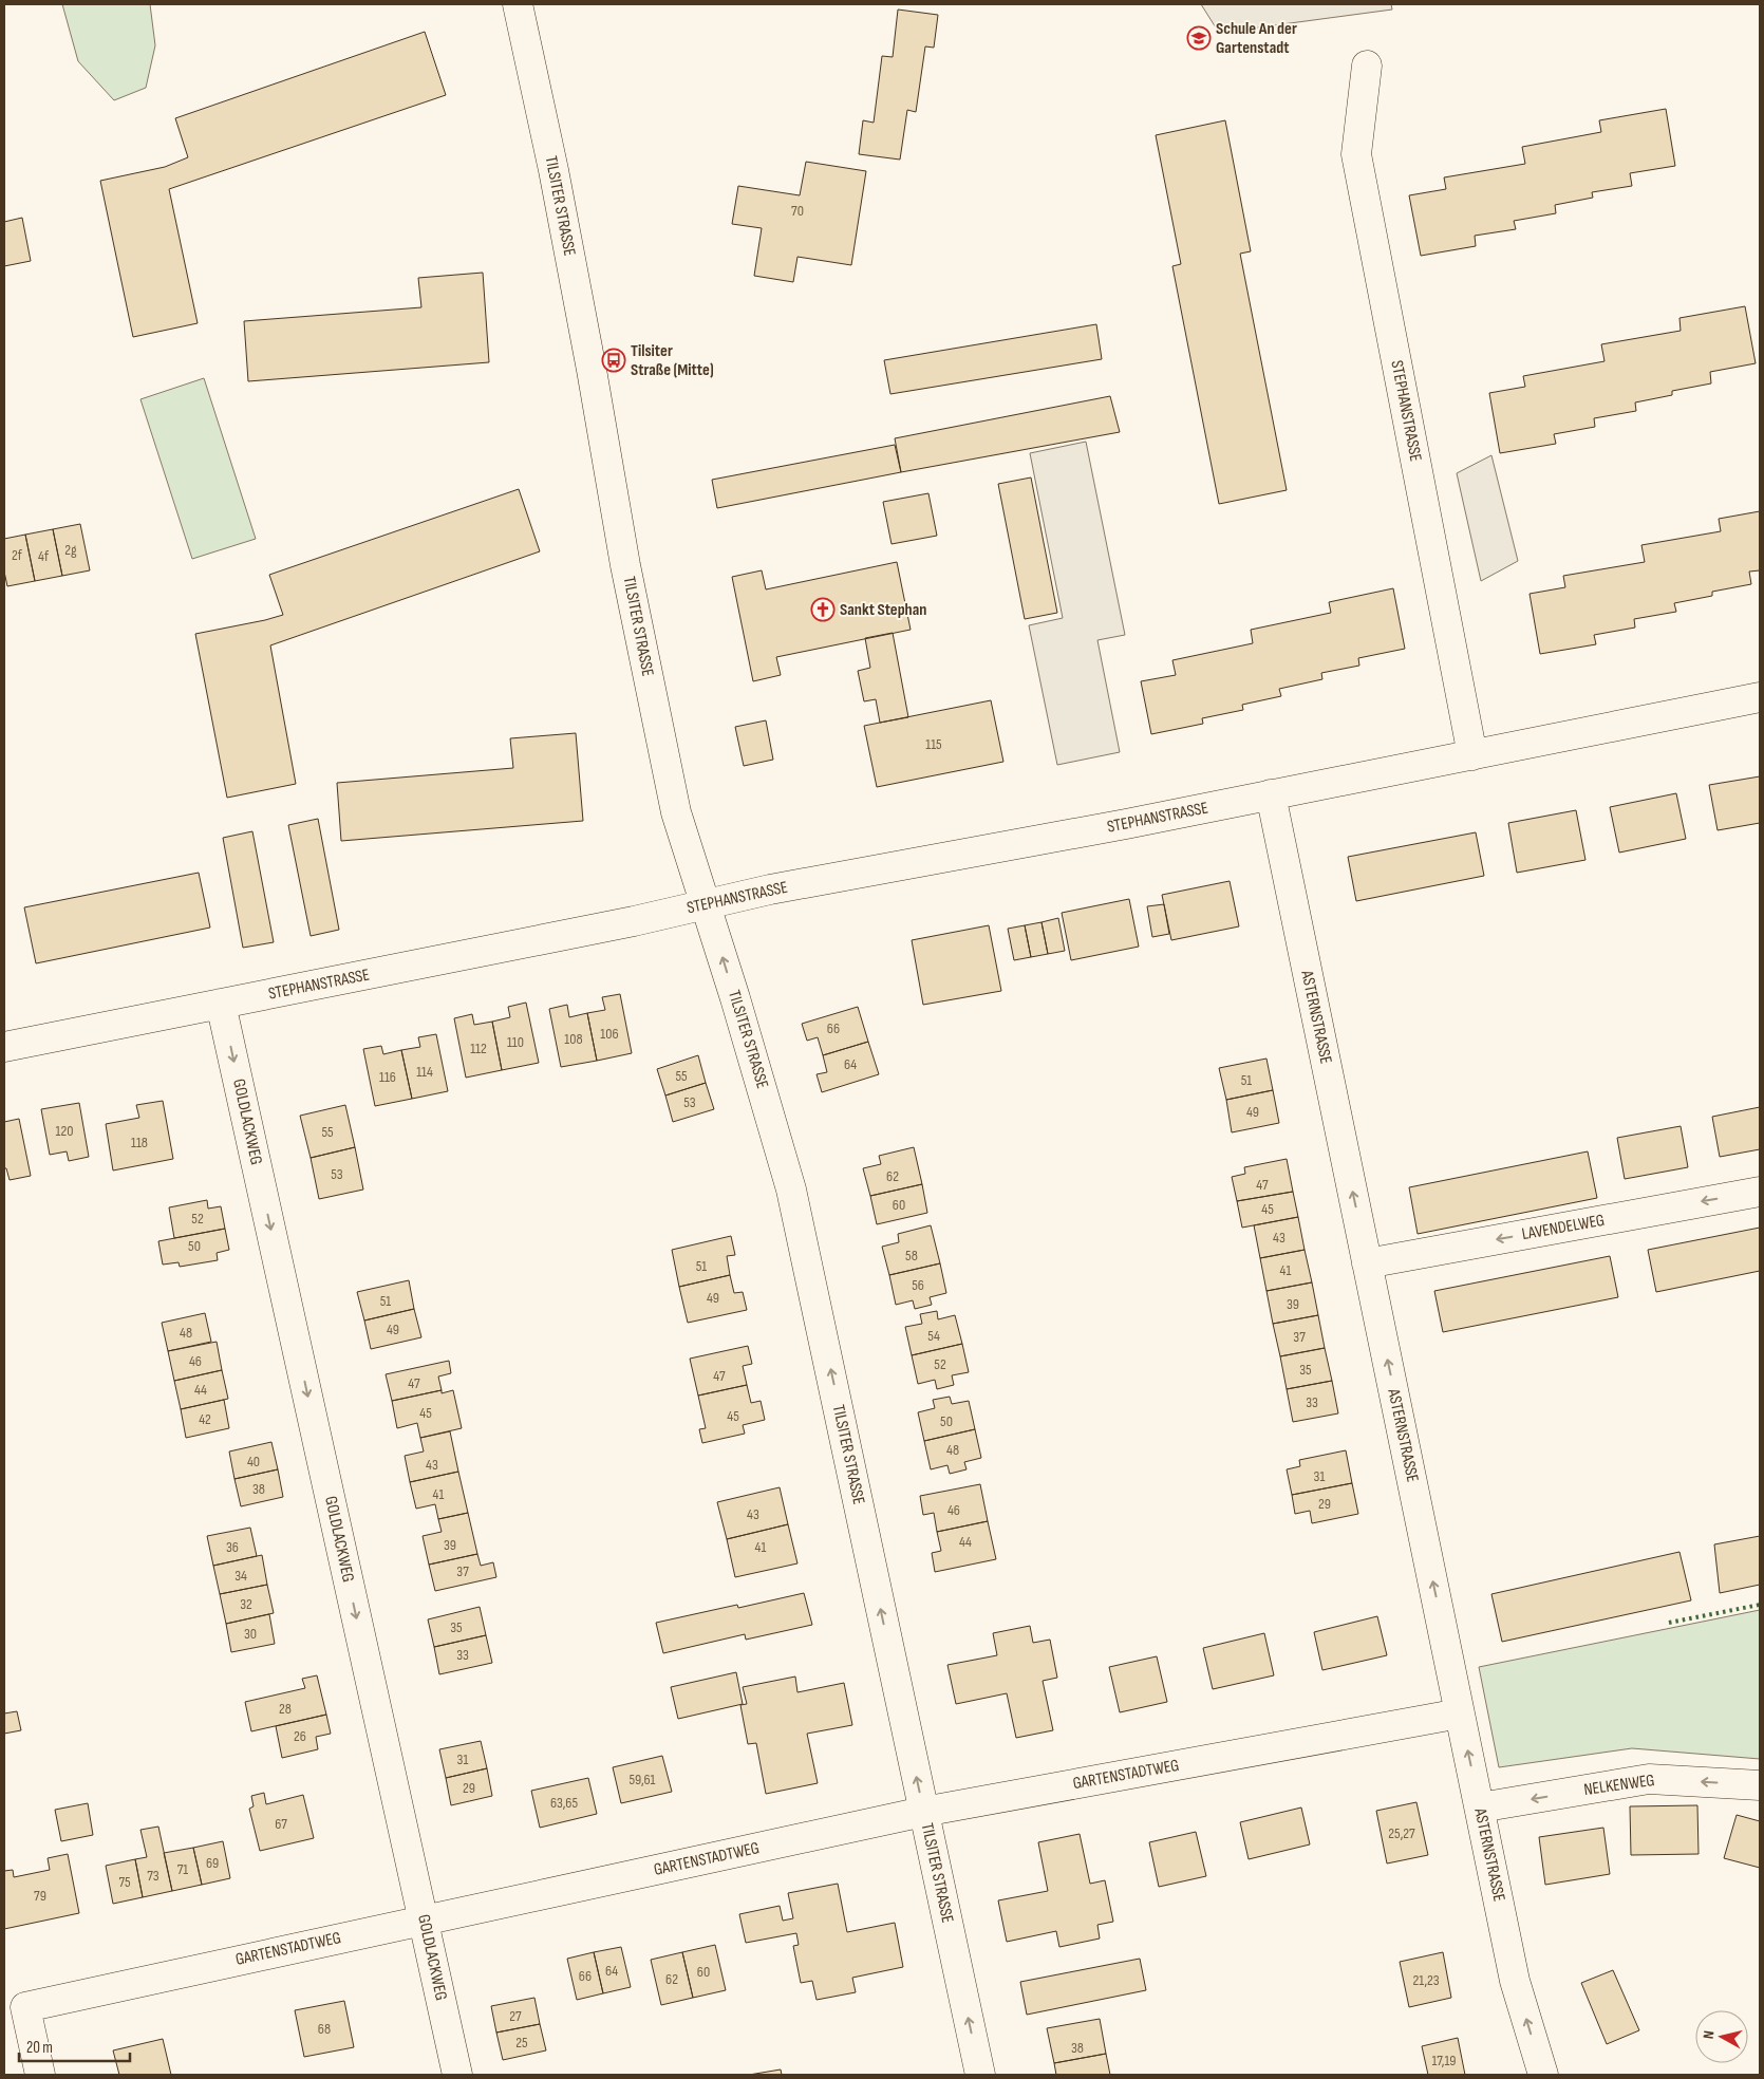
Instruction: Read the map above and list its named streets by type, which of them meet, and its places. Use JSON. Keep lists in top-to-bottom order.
{
  "streets": {
    "street": [
      "TILSITER STRASSE",
      "STEPHANSTRASSE",
      "ASTERNSTRASSE",
      "GOLDLACKWEG",
      "LAVENDELWEG",
      "GARTENSTADTWEG",
      "NELKENWEG"
    ]
  },
  "crossings": [
    ["TILSITER STRASSE", "STEPHANSTRASSE"],
    ["TILSITER STRASSE", "GARTENSTADTWEG"],
    ["STEPHANSTRASSE", "ASTERNSTRASSE"],
    ["STEPHANSTRASSE", "GOLDLACKWEG"],
    ["ASTERNSTRASSE", "LAVENDELWEG"],
    ["ASTERNSTRASSE", "GARTENSTADTWEG"],
    ["ASTERNSTRASSE", "NELKENWEG"],
    ["GOLDLACKWEG", "GARTENSTADTWEG"]
  ],
  "one_way": [
    "TILSITER STRASSE",
    "ASTERNSTRASSE",
    "GOLDLACKWEG",
    "LAVENDELWEG",
    "NELKENWEG"
  ],
  "places": {
    "school or university": ["Schule An der Gartenstadt"],
    "bus stop": ["Tilsiter Straße (Mitte)"],
    "church": ["Sankt Stephan"]
  },
  "house_numbers": [
    "70",
    "2g",
    "2f",
    "4f",
    "115",
    "66",
    "106",
    "108",
    "110",
    "112",
    "64",
    "114",
    "55",
    "116",
    "51",
    "53",
    "49",
    "120",
    "55",
    "118",
    "53",
    "62",
    "47",
    "60",
    "45",
    "52",
    "43",
    "50",
    "58",
    "51",
    "41",
    "56",
    "49",
    "51",
    "39",
    "49",
    "48",
    "54",
    "37",
    "46",
    "52",
    "35",
    "47",
    "47",
    "44",
    "33",
    "45",
    "45",
    "42",
    "50",
    "48",
    "40",
    "43",
    "31",
    "38",
    "41",
    "29",
    "46",
    "43",
    "44",
    "39",
    "36",
    "41",
    "37",
    "34",
    "32",
    "35",
    "30",
    "33",
    "28",
    "26",
    "31",
    "59,61",
    "29",
    "63,65",
    "67",
    "25,27",
    "69",
    "71",
    "73",
    "75",
    "79",
    "64",
    "60",
    "66",
    "62",
    "21,23",
    "27",
    "68",
    "25",
    "38",
    "17,19"
  ],
  "scale_bar": "20 m",
  "north": "left"
}
